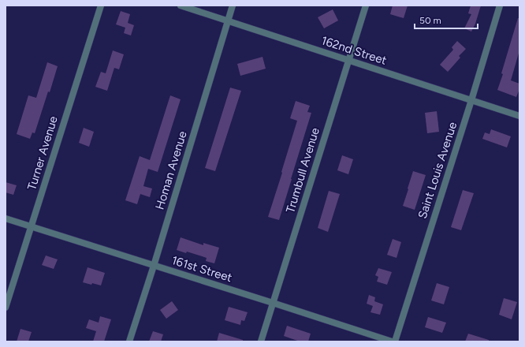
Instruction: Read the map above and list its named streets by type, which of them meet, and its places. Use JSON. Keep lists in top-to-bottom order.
{
  "streets": {
    "street": [
      "162nd Street",
      "Turner Avenue",
      "Homan Avenue",
      "Trumbull Avenue",
      "Saint Louis Avenue",
      "161st Street"
    ]
  },
  "crossings": [
    ["162nd Street", "Homan Avenue"],
    ["162nd Street", "Trumbull Avenue"],
    ["162nd Street", "Saint Louis Avenue"],
    ["Turner Avenue", "161st Street"],
    ["Homan Avenue", "161st Street"],
    ["Trumbull Avenue", "161st Street"]
  ],
  "scale_bar": "50 m"
}
